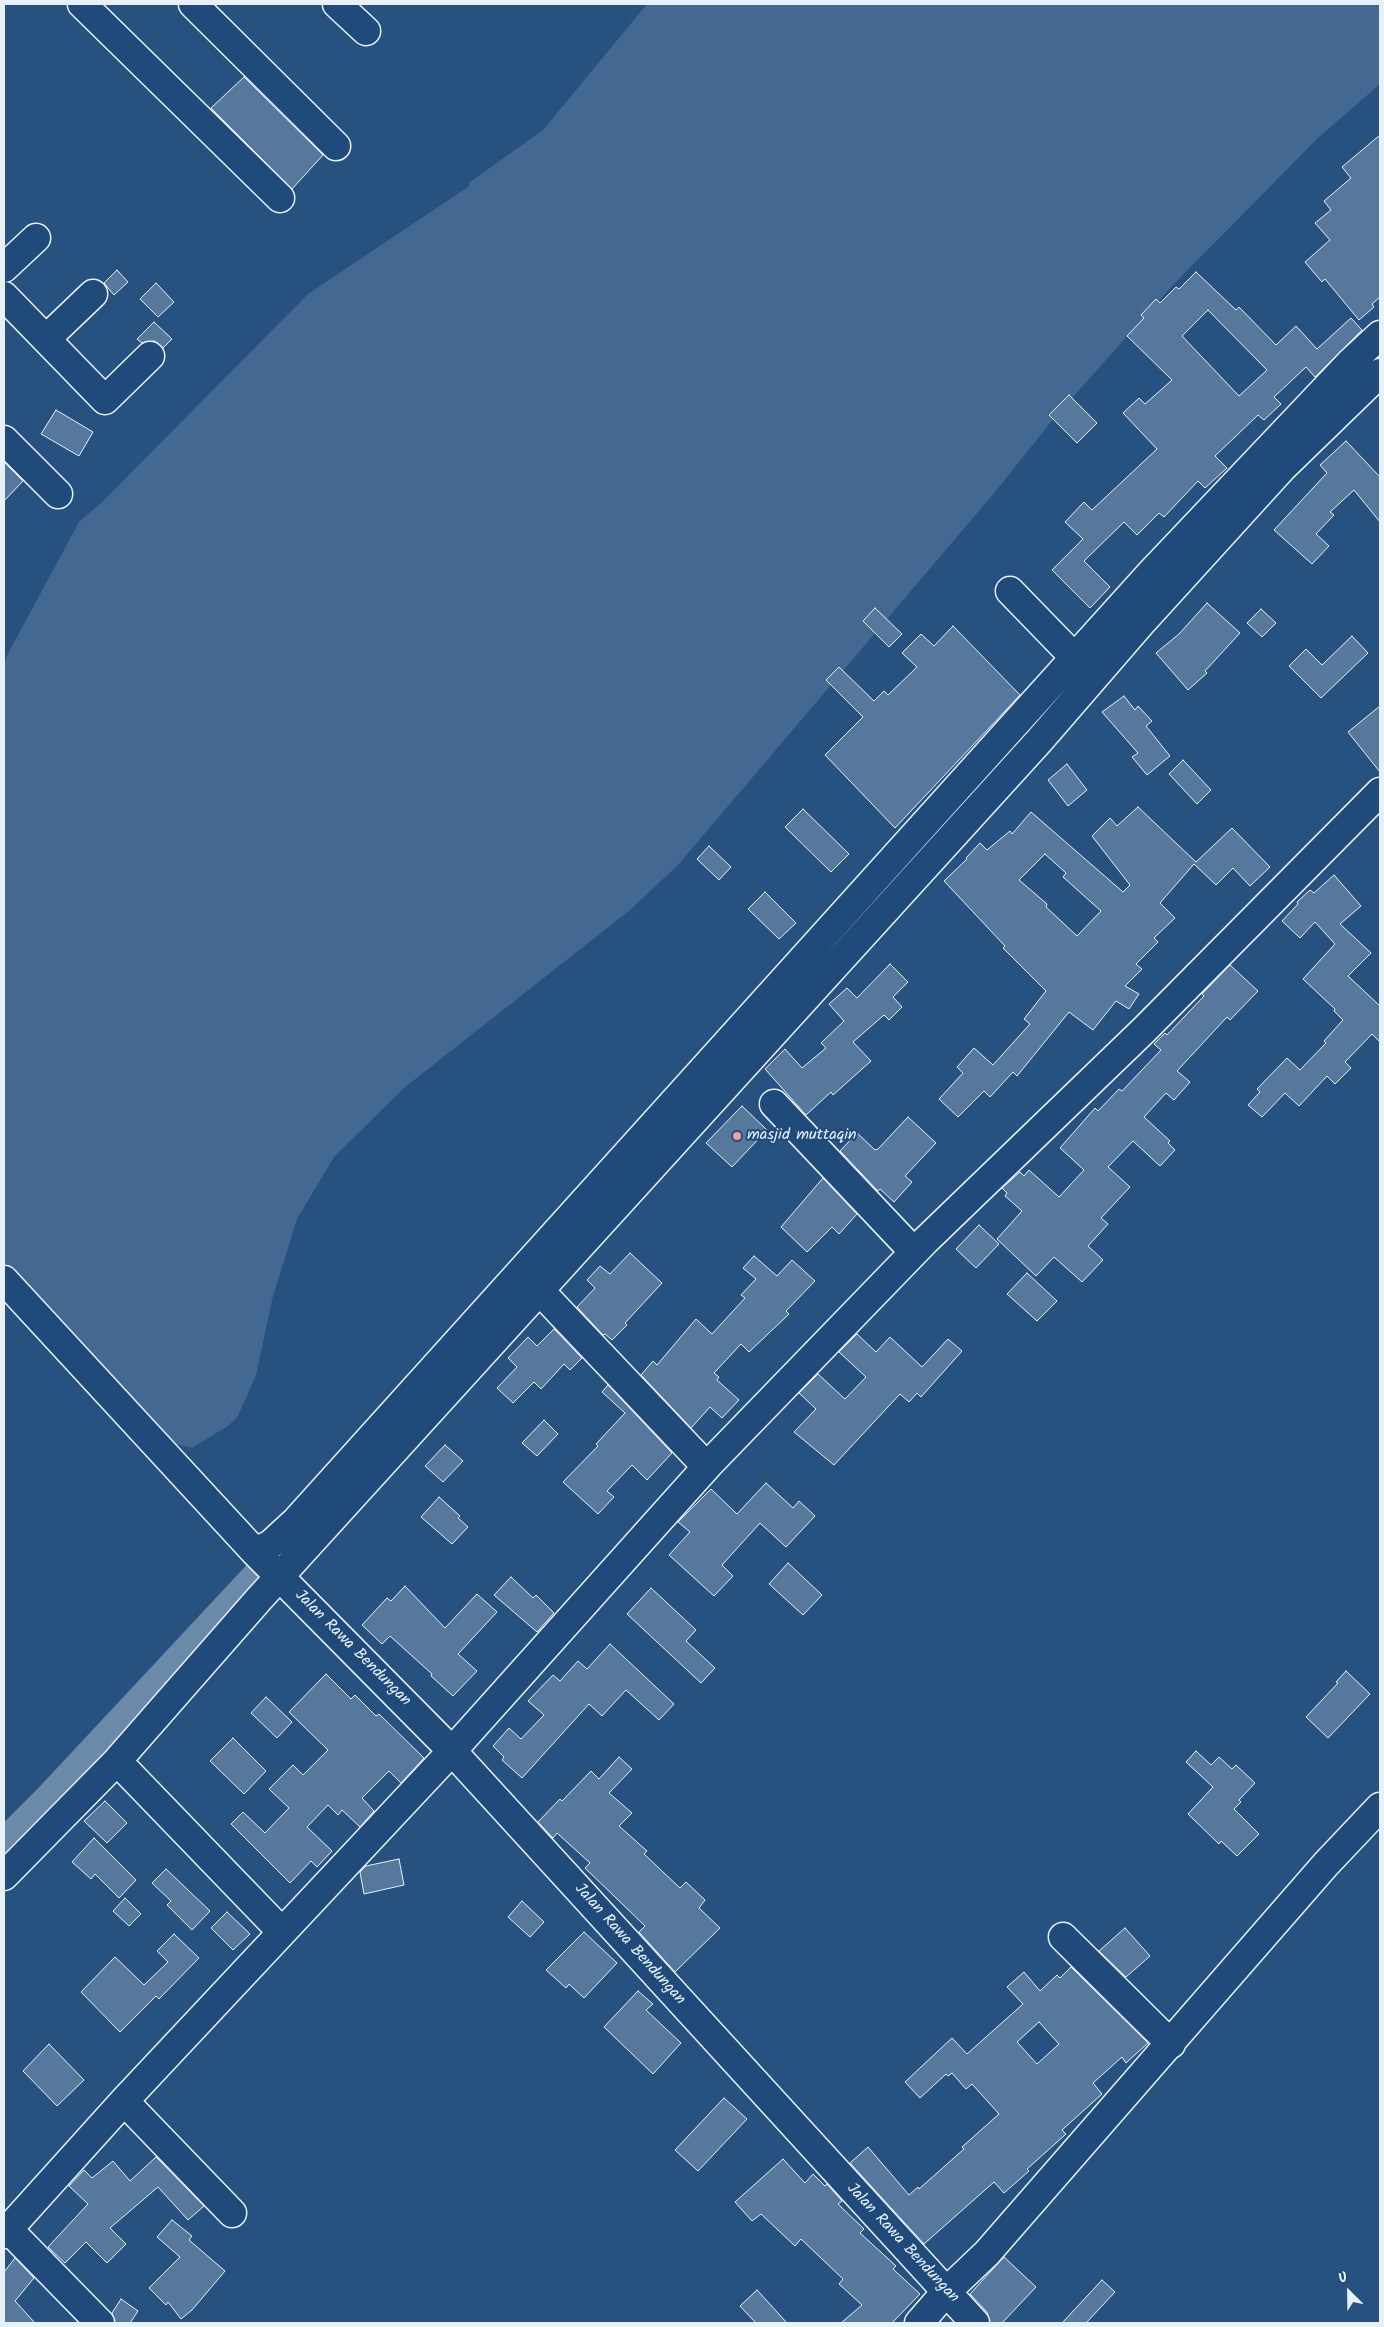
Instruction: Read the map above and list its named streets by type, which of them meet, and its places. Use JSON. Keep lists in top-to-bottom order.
{
  "streets": {
    "street": ["Jalan Rawa Bendungan"]
  },
  "places": ["masjid muttaqin"],
  "north": "top left"
}
